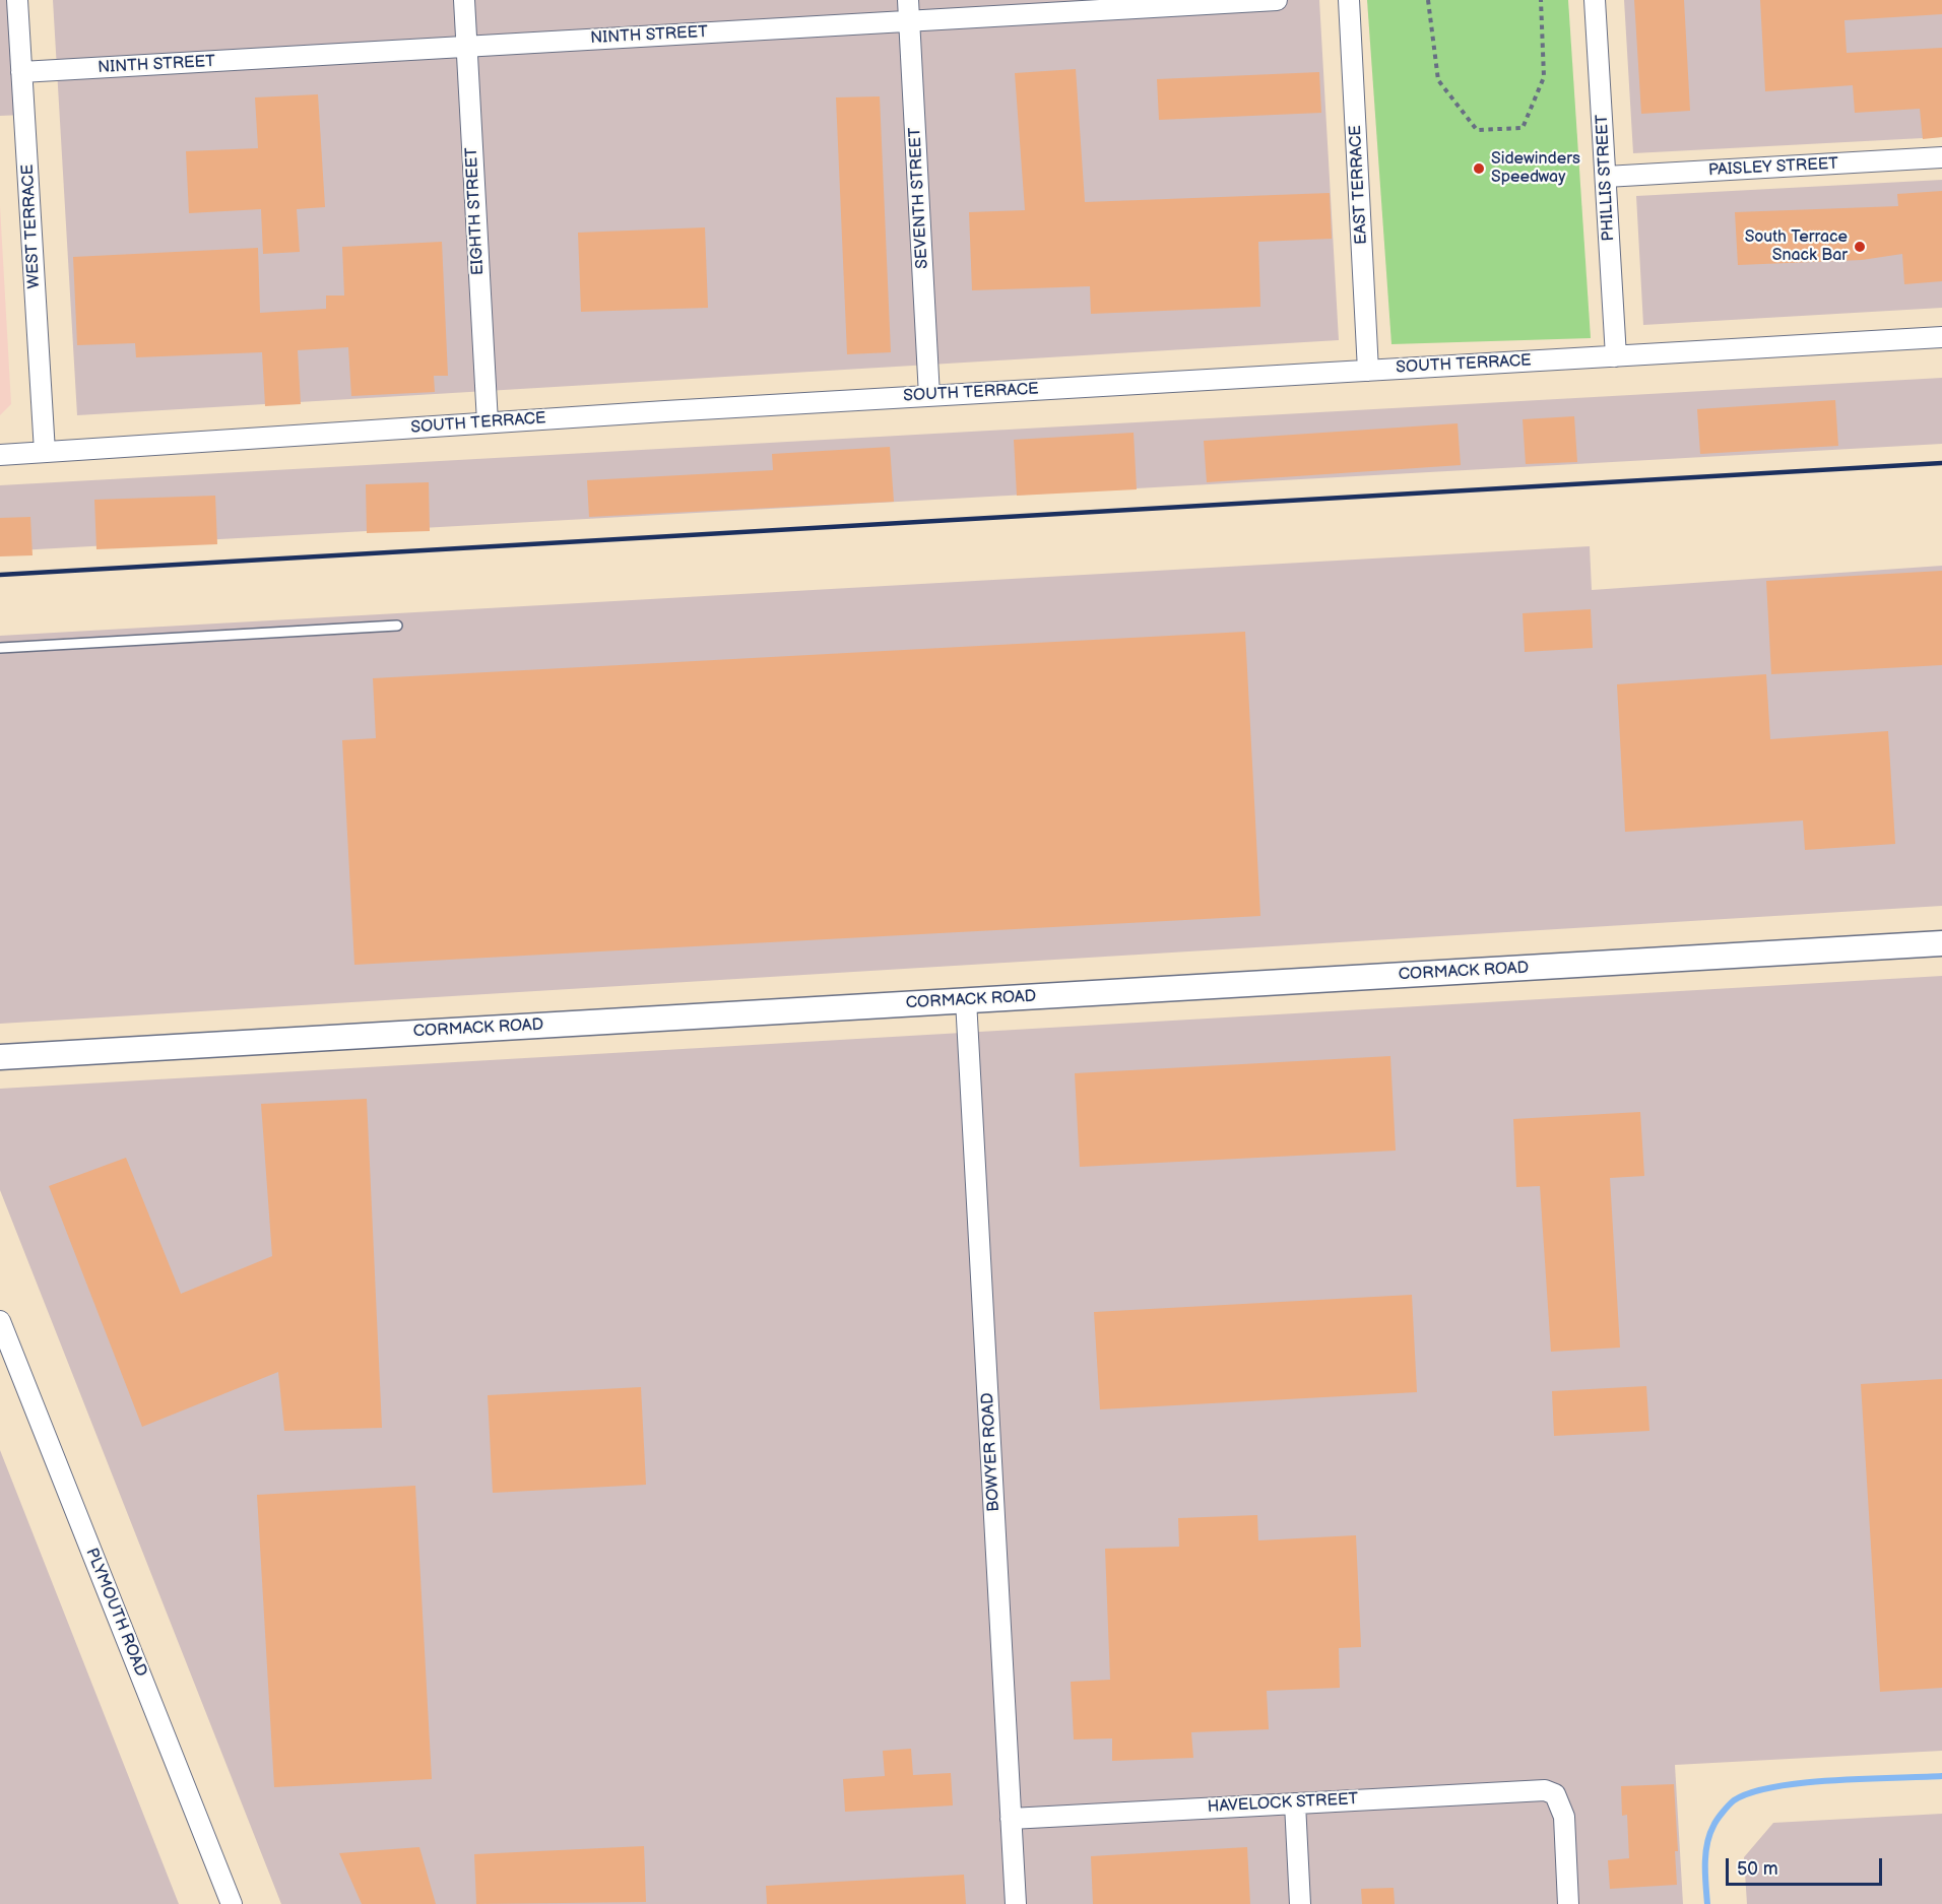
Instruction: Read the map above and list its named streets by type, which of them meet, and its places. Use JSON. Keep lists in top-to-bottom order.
{
  "streets": {
    "street": [
      "NINTH STREET",
      "PAISLEY STREET",
      "PHILLIS STREET",
      "EAST TERRACE",
      "SEVENTH STREET",
      "EIGHTH STREET",
      "WEST TERRACE",
      "SOUTH TERRACE",
      "CORMACK ROAD",
      "BOWYER ROAD",
      "PLYMOUTH ROAD",
      "HAVELOCK STREET"
    ]
  },
  "crossings": [
    ["NINTH STREET", "SEVENTH STREET"],
    ["NINTH STREET", "EIGHTH STREET"],
    ["NINTH STREET", "WEST TERRACE"],
    ["PAISLEY STREET", "PHILLIS STREET"],
    ["PHILLIS STREET", "SOUTH TERRACE"],
    ["EAST TERRACE", "SOUTH TERRACE"],
    ["SEVENTH STREET", "SOUTH TERRACE"],
    ["EIGHTH STREET", "SOUTH TERRACE"],
    ["WEST TERRACE", "SOUTH TERRACE"],
    ["CORMACK ROAD", "BOWYER ROAD"],
    ["BOWYER ROAD", "HAVELOCK STREET"]
  ],
  "places": ["Sidewinders Speedway", "South Terrace Snack Bar"],
  "scale_bar": "50 m"
}
